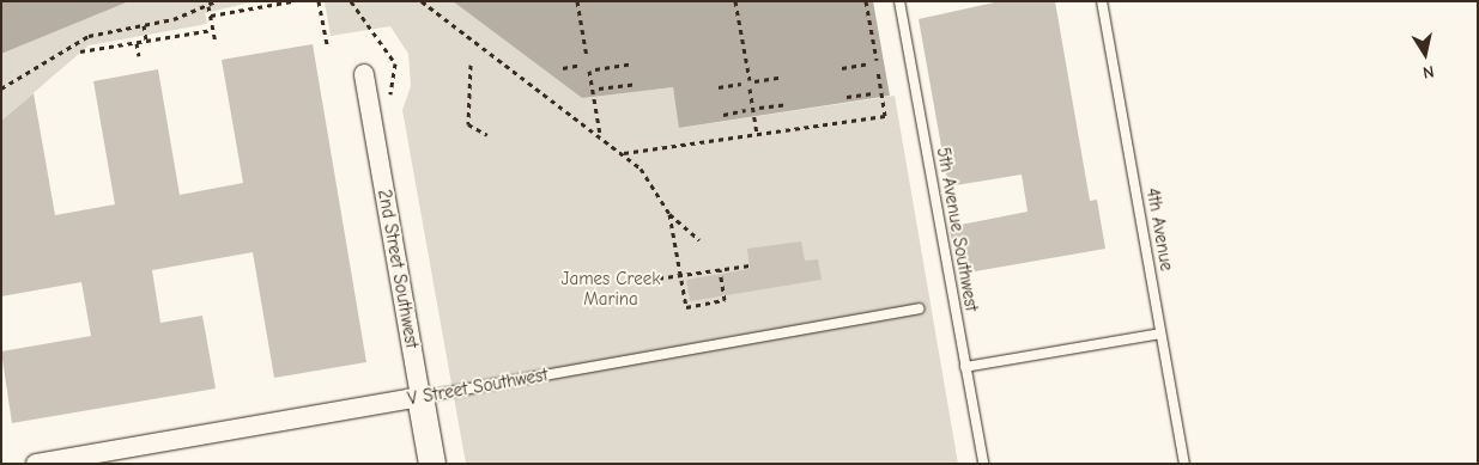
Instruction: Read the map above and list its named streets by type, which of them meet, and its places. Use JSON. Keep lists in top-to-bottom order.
{
  "streets": {
    "street": ["2nd Street Southwest", "V Street Southwest"],
    "lane": ["5th Avenue Southwest", "4th Avenue"]
  },
  "crossings": [
    ["2nd Street Southwest", "V Street Southwest"]
  ],
  "parks": ["James Creek Marina"],
  "north": "bottom"
}
